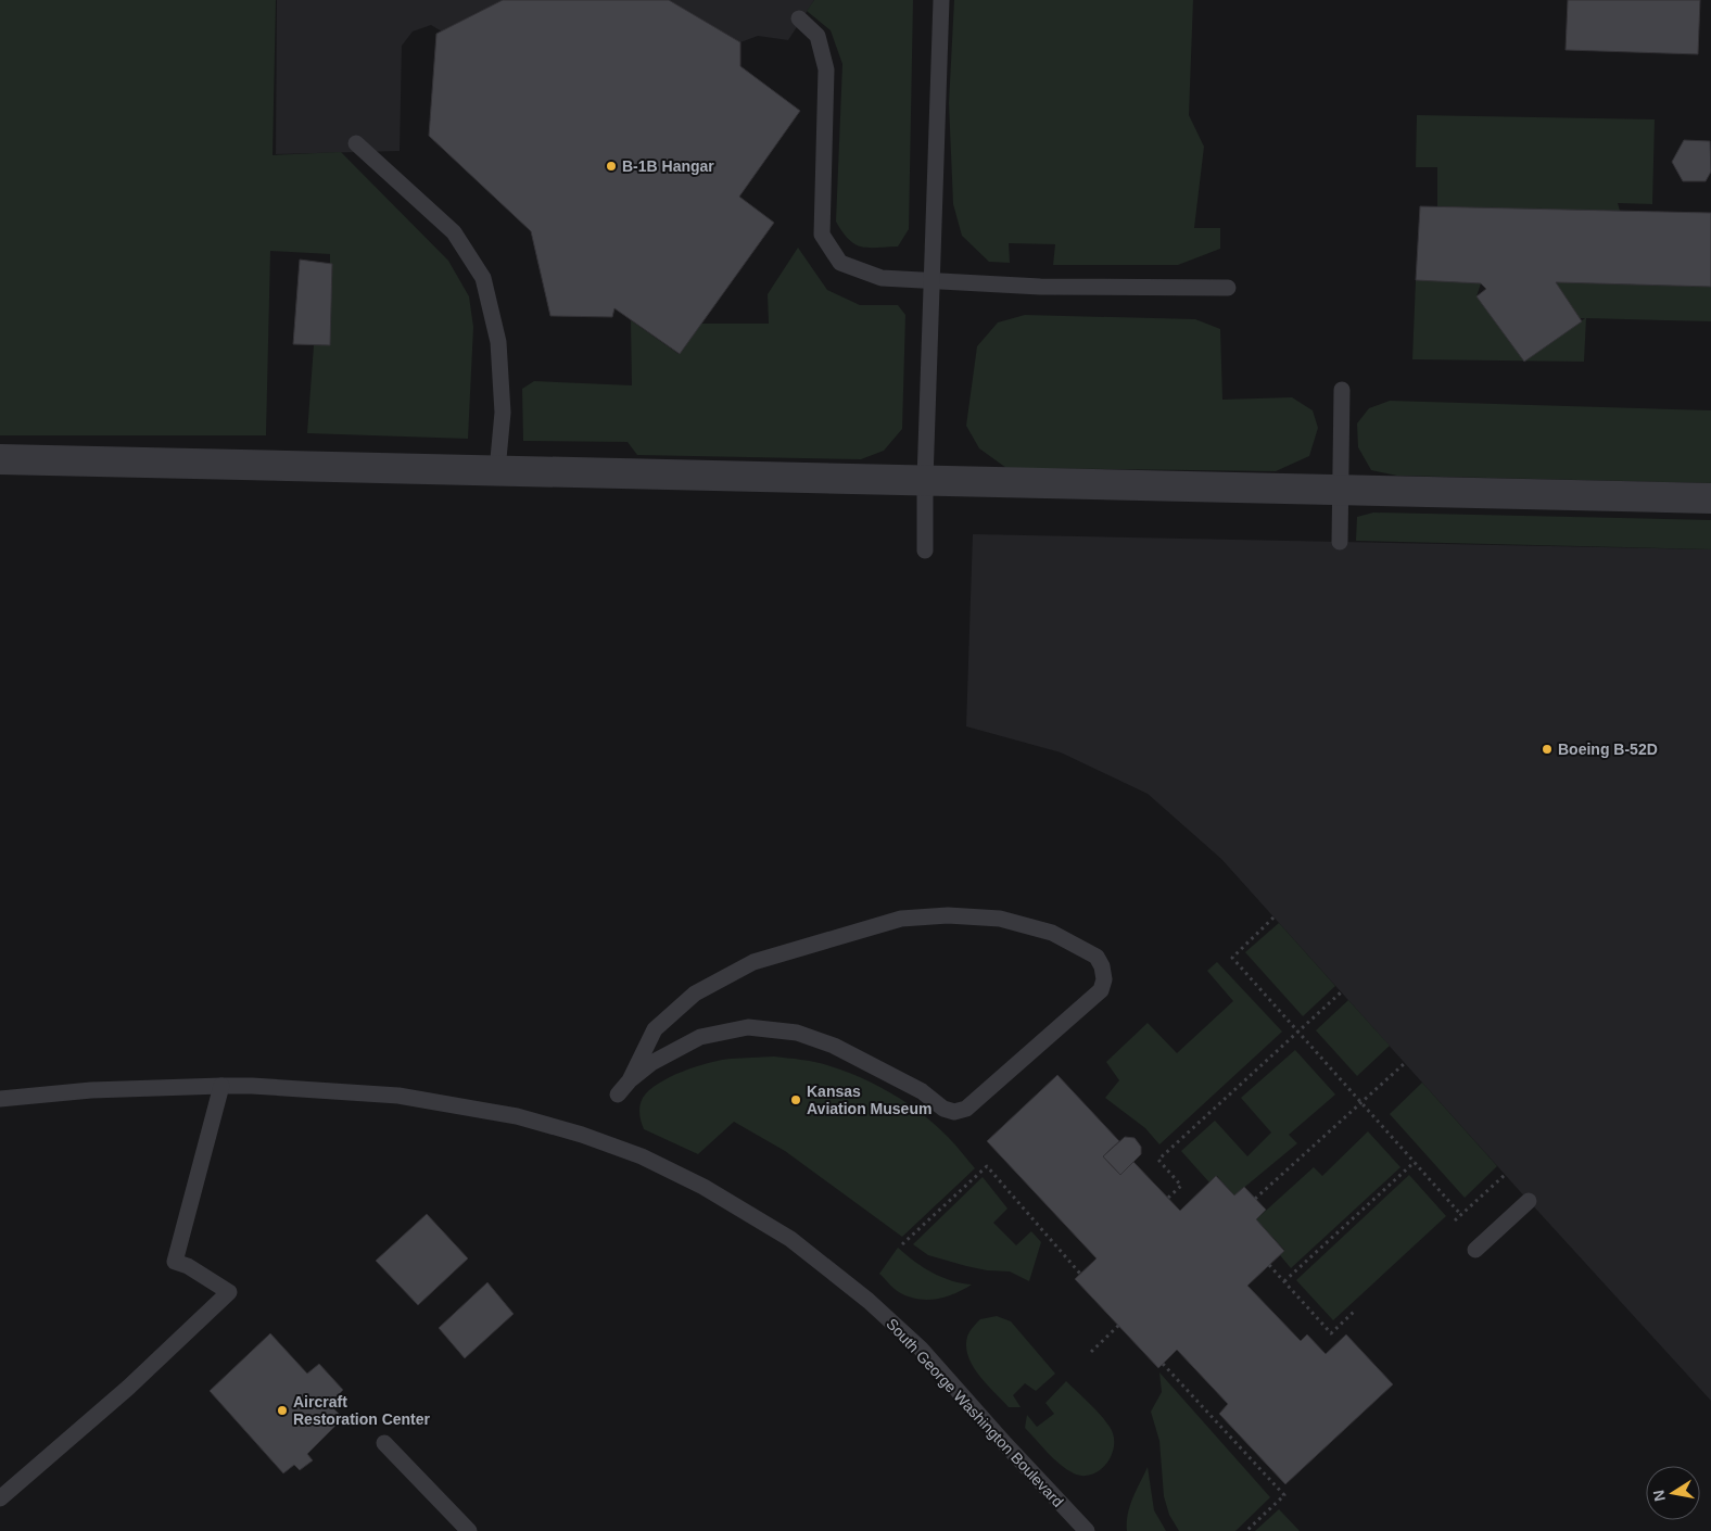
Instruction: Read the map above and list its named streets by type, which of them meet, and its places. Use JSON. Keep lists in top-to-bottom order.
{
  "streets": {
    "lane": ["South George Washington Boulevard"]
  },
  "places": [
    "B-1B Hangar",
    "Boeing B-52D",
    "Kansas Aviation Museum",
    "Aircraft Restoration Center"
  ],
  "north": "left"
}
